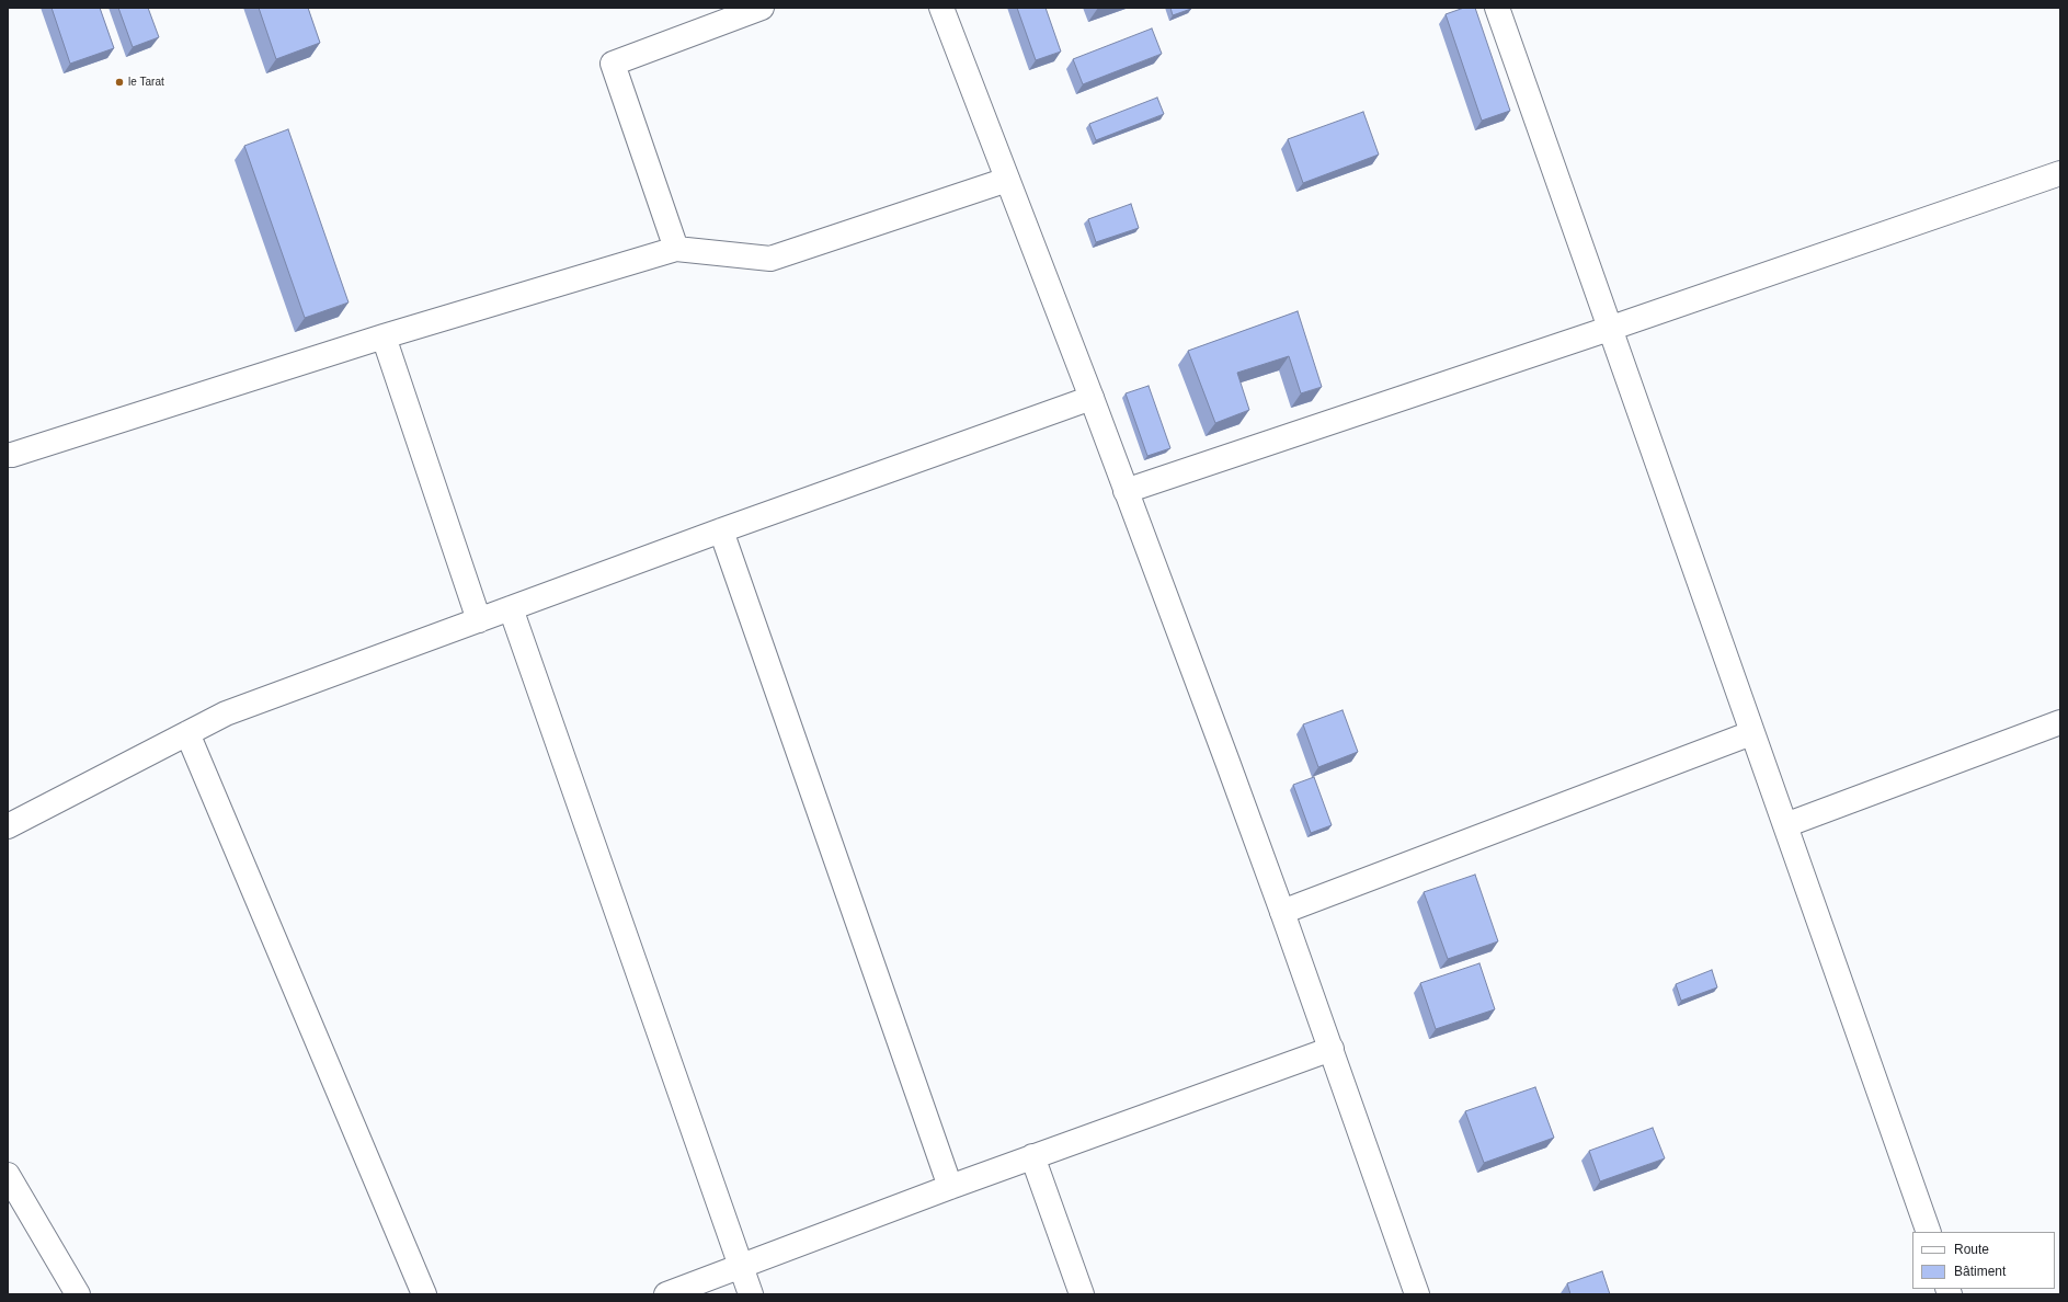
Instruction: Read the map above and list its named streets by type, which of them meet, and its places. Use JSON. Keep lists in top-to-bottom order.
{
  "places": ["le Tarat"],
  "legend": ["Route", "Bâtiment"]
}
